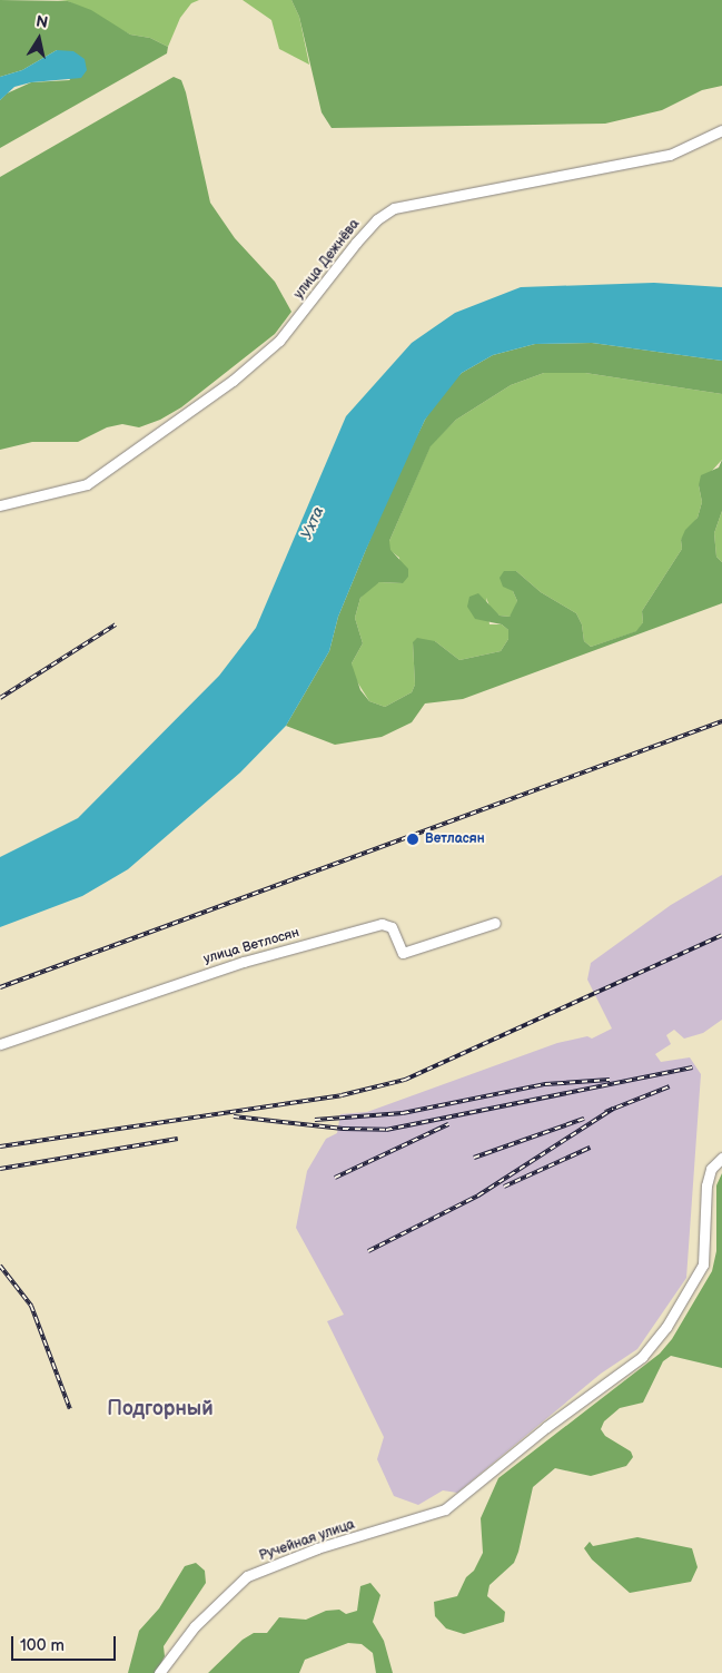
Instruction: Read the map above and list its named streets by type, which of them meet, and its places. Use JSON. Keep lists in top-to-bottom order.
{
  "streets": {
    "street": ["улица Дежнёва", "улица Ветлосян", "Ручейная улица"]
  },
  "districts": ["Подгорный"],
  "water": ["Ухта"],
  "places": ["Ветласян"],
  "scale_bar": "100 m",
  "north": "top"
}
